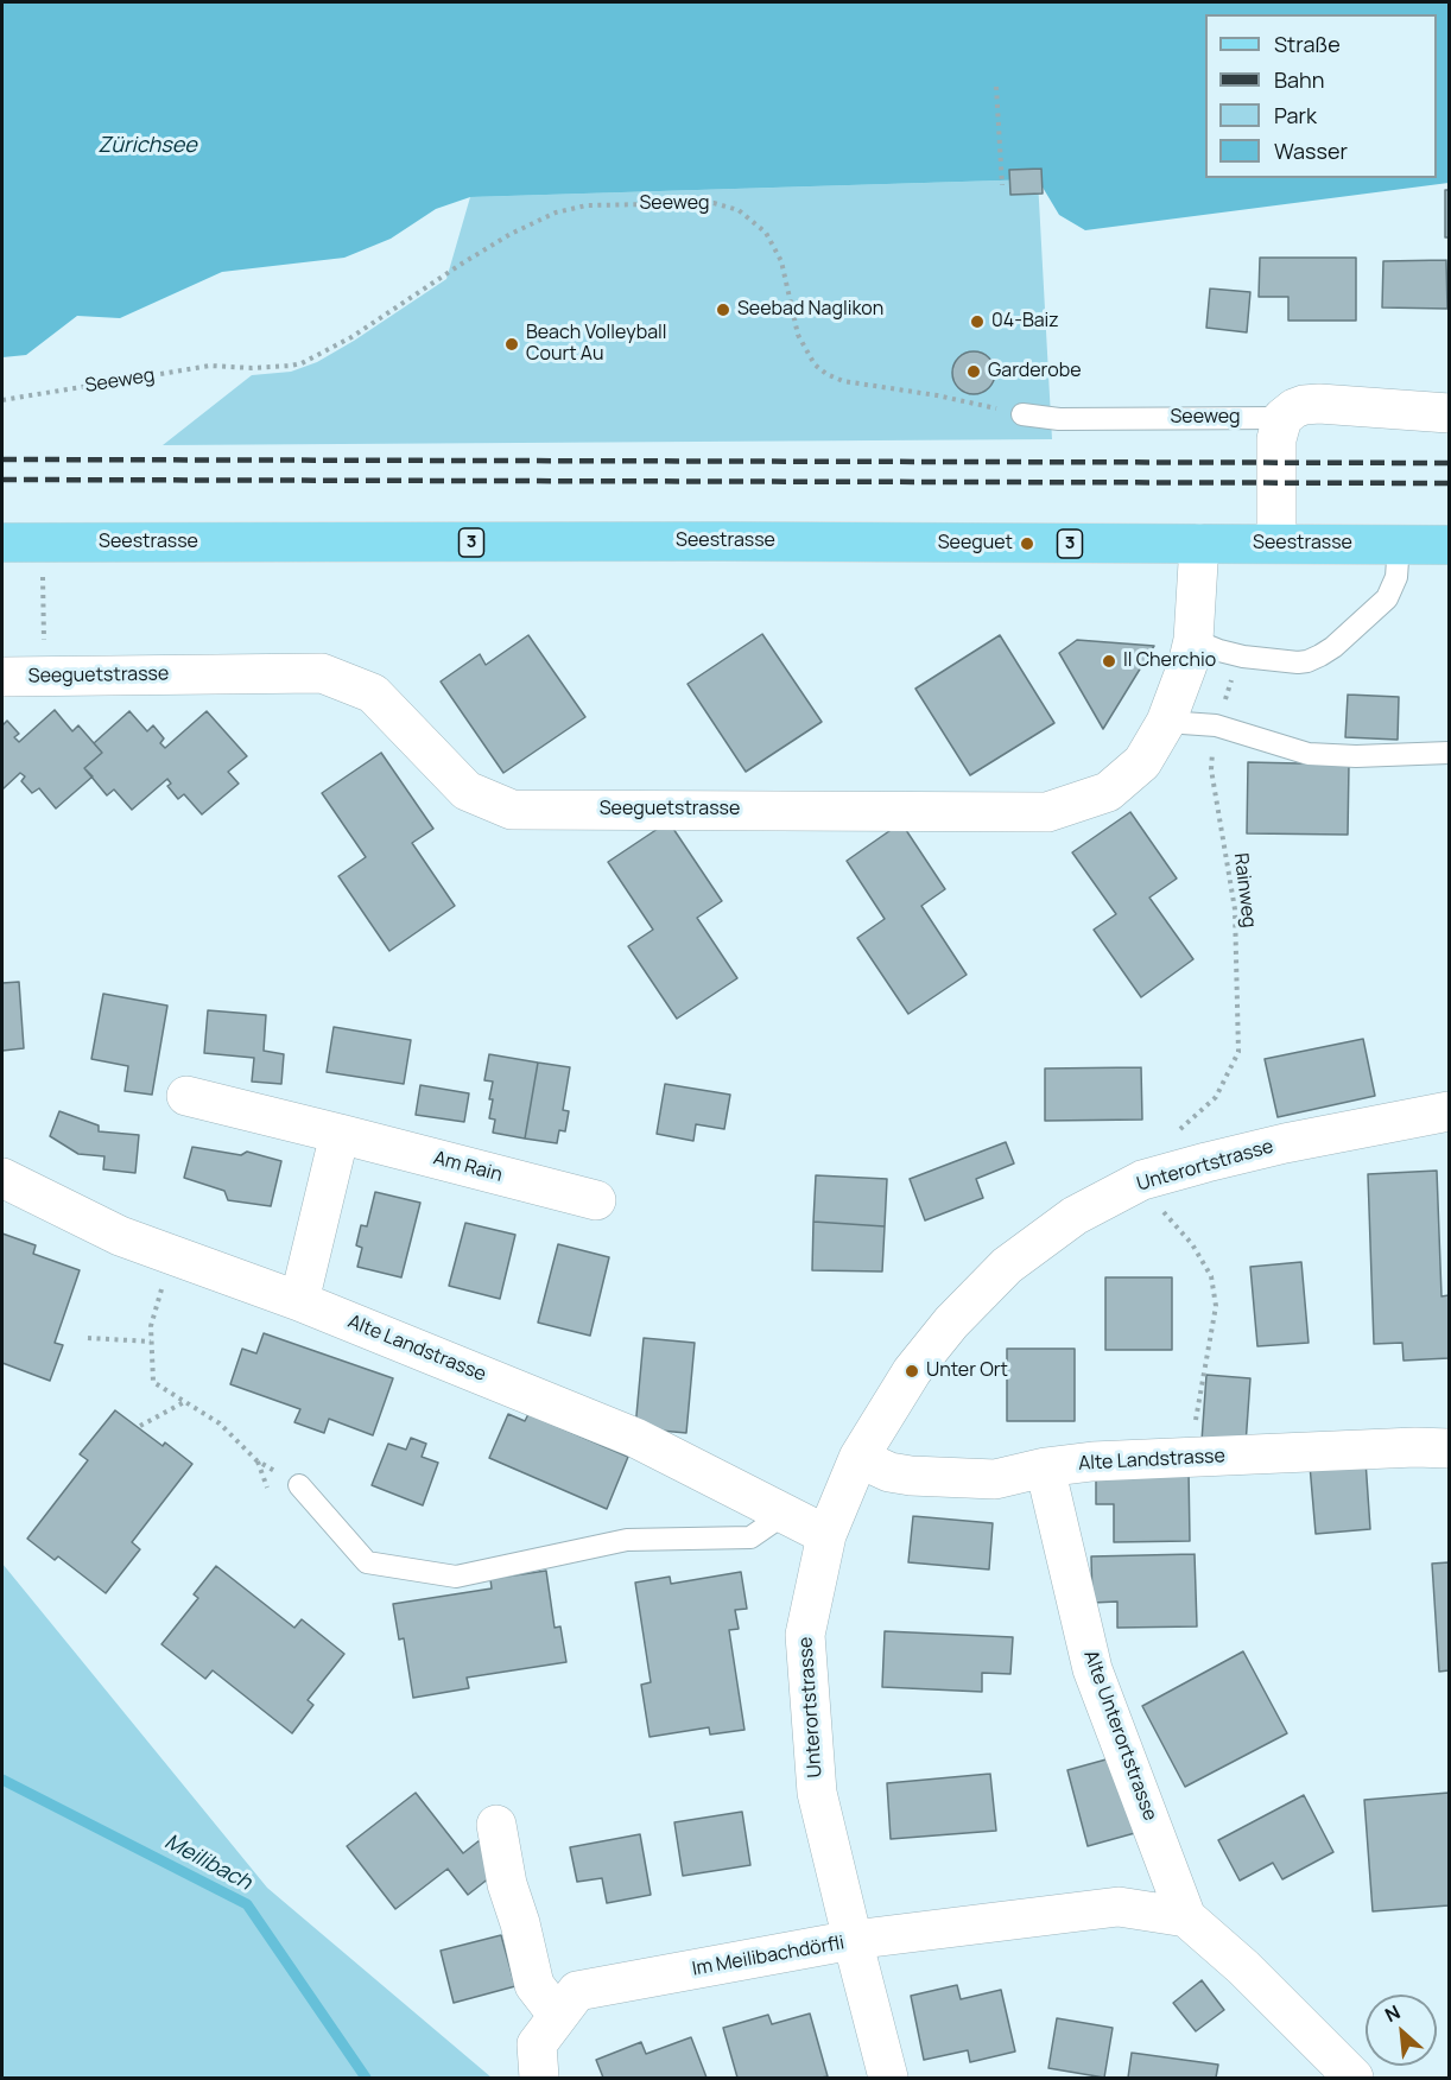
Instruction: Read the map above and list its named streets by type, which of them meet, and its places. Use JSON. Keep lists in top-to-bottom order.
{
  "streets": {
    "main road": ["Seestrasse", "3"],
    "street": [
      "Seeweg",
      "Seeguetstrasse",
      "Unterortstrasse",
      "Am Rain",
      "Alte Landstrasse",
      "Alte Unterortstrasse",
      "Im Meilibachdörfli"
    ],
    "path": ["Rainweg"]
  },
  "crossings": [
    ["Seestrasse", "Seeguetstrasse"],
    ["Unterortstrasse", "Alte Landstrasse"],
    ["Unterortstrasse", "Im Meilibachdörfli"],
    ["Alte Landstrasse", "Alte Unterortstrasse"]
  ],
  "water": ["Zürichsee", "Meilibach"],
  "places": [
    "Seebad Naglikon",
    "04-Baiz",
    "Beach Volleyball Court Au",
    "Garderobe",
    "Seeguet",
    "Il Cherchio",
    "Unter Ort"
  ],
  "legend": [
    "Straße",
    "Bahn",
    "Park",
    "Wasser"
  ],
  "north": "top left"
}
